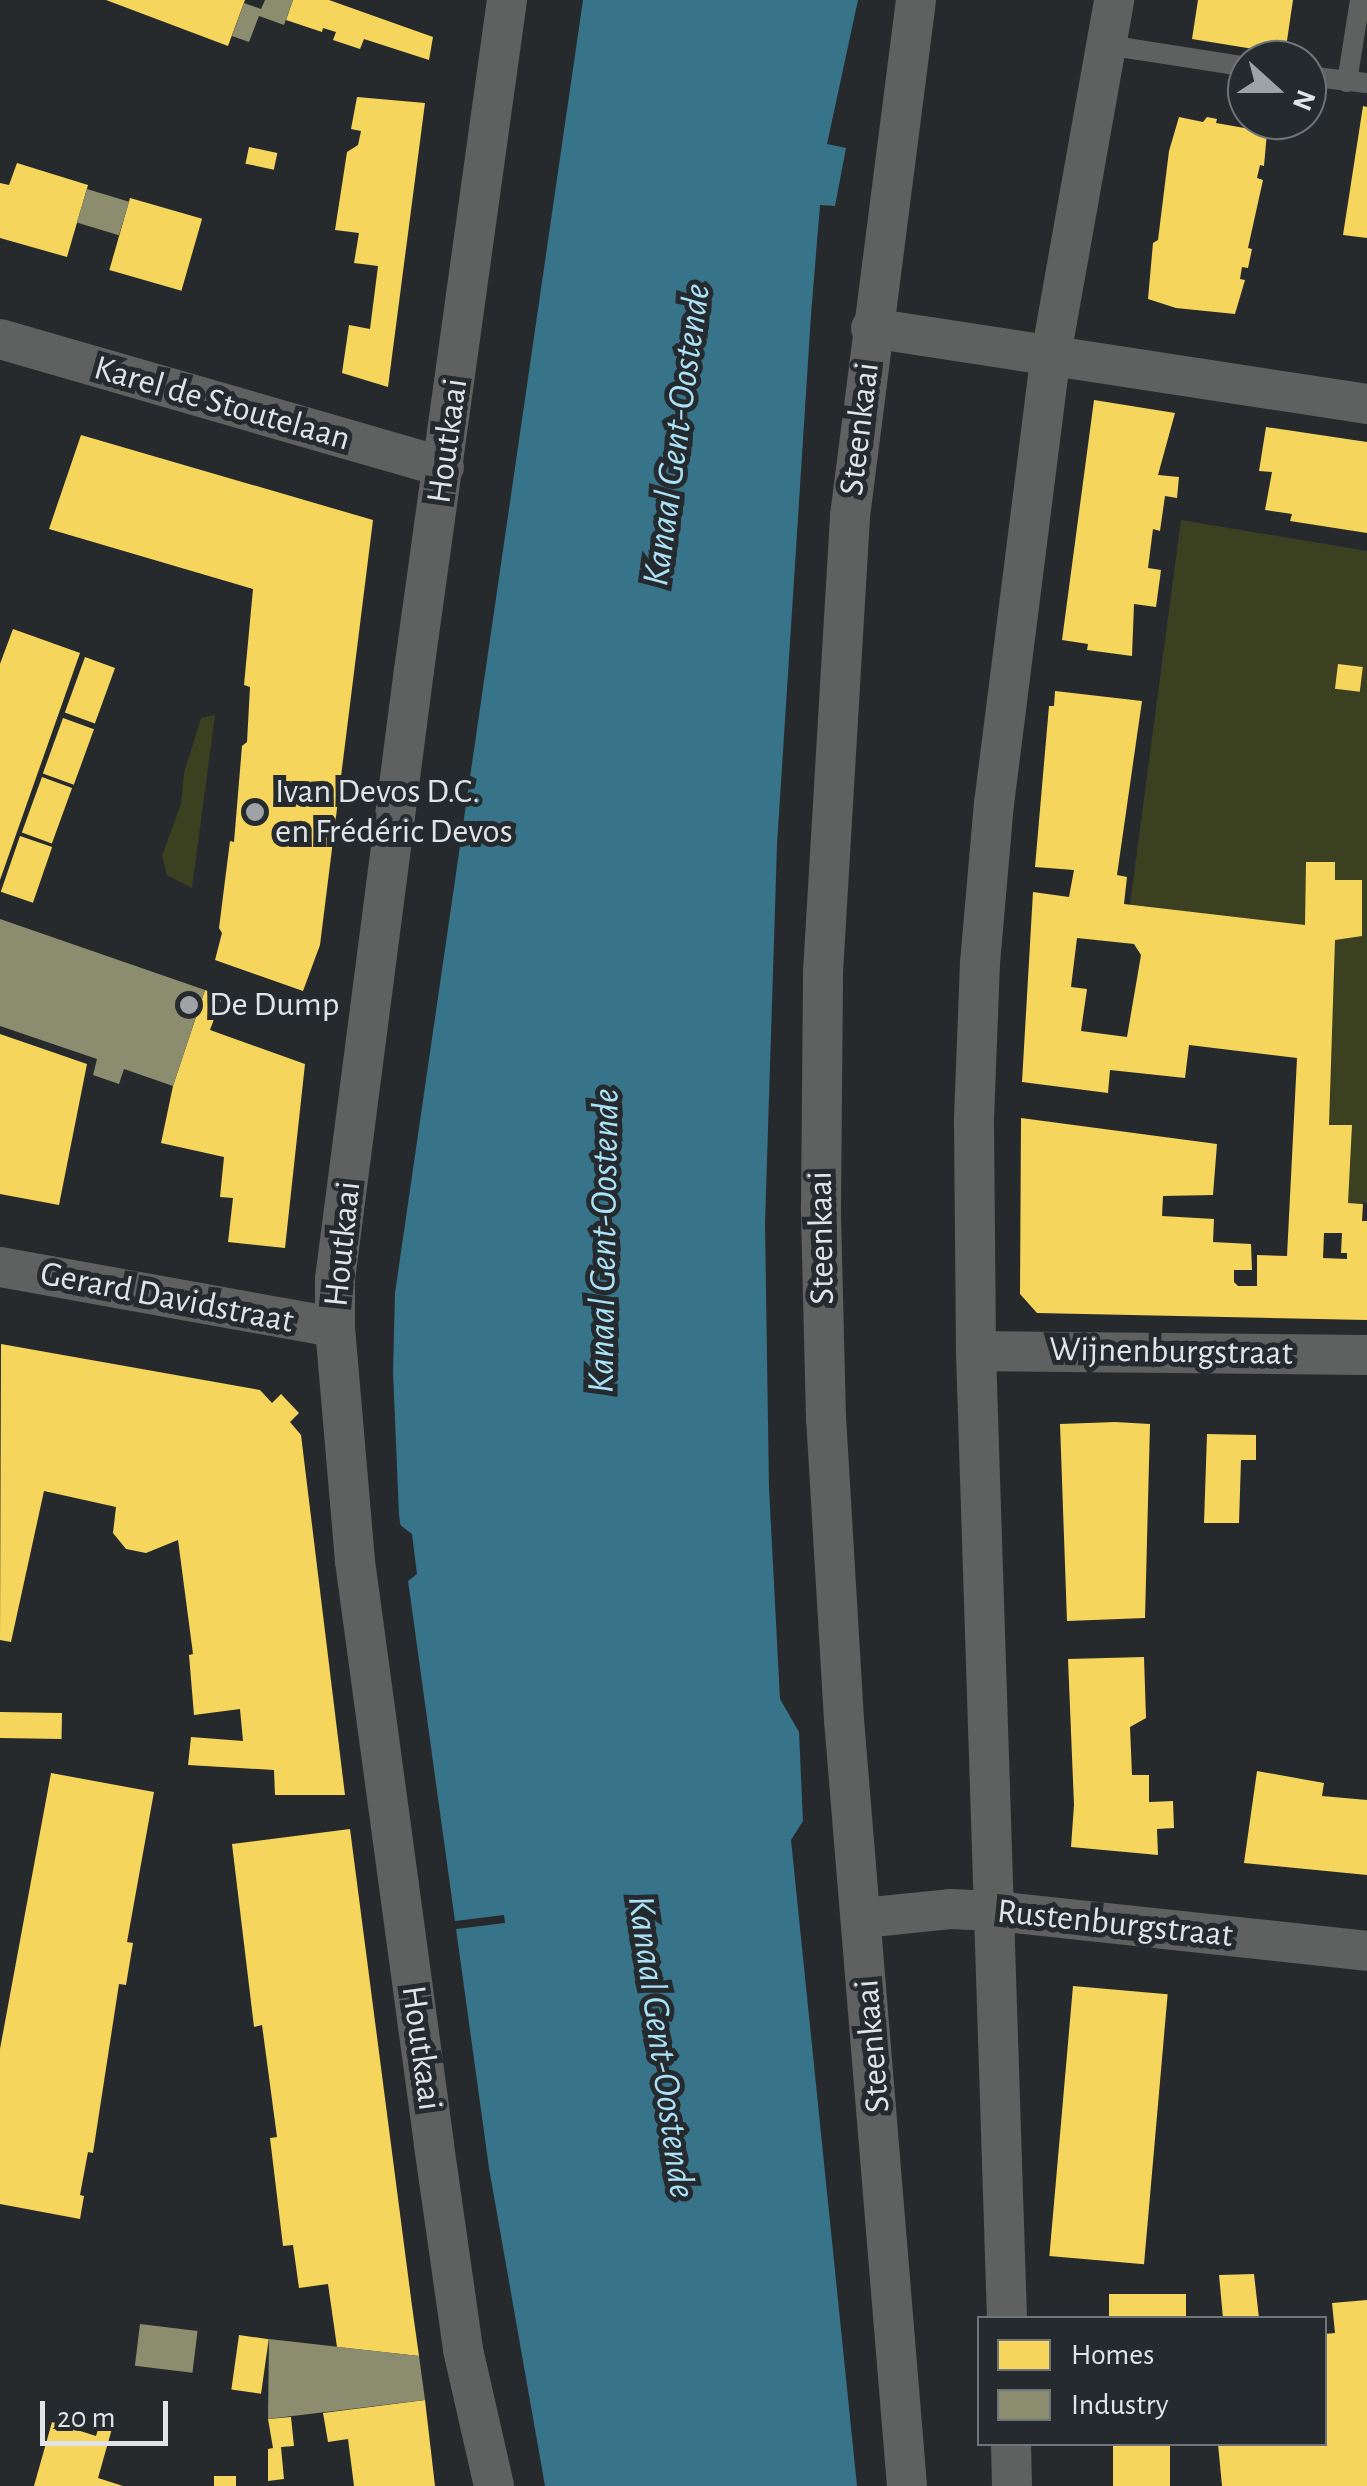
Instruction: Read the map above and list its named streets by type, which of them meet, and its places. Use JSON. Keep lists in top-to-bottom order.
{
  "streets": {
    "street": [
      "Karel de Stoutelaan",
      "Steenkaai",
      "Houtkaai",
      "Gerard Davidstraat",
      "Wijnenburgstraat",
      "Rustenburgstraat"
    ]
  },
  "crossings": [
    ["Karel de Stoutelaan", "Houtkaai"],
    ["Steenkaai", "Rustenburgstraat"],
    ["Houtkaai", "Gerard Davidstraat"]
  ],
  "water": ["Kanaal Gent-Oostende"],
  "places": ["Ivan Devos D.C. en Frédéric Devos", "De Dump"],
  "legend": ["Homes", "Industry"],
  "scale_bar": "20 m",
  "north": "right"
}
